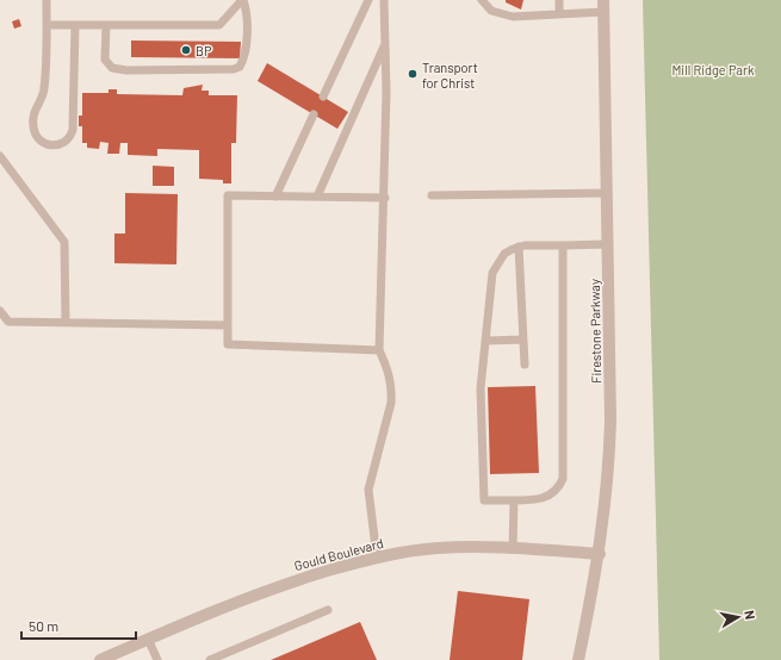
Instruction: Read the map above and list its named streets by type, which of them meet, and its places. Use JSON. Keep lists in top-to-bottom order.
{
  "streets": {
    "street": ["Firestone Parkway", "Gould Boulevard"]
  },
  "crossings": [
    ["Firestone Parkway", "Gould Boulevard"]
  ],
  "parks": ["Mill Ridge Park"],
  "places": ["BP", "Transport for Christ"],
  "scale_bar": "50 m",
  "north": "right"
}
